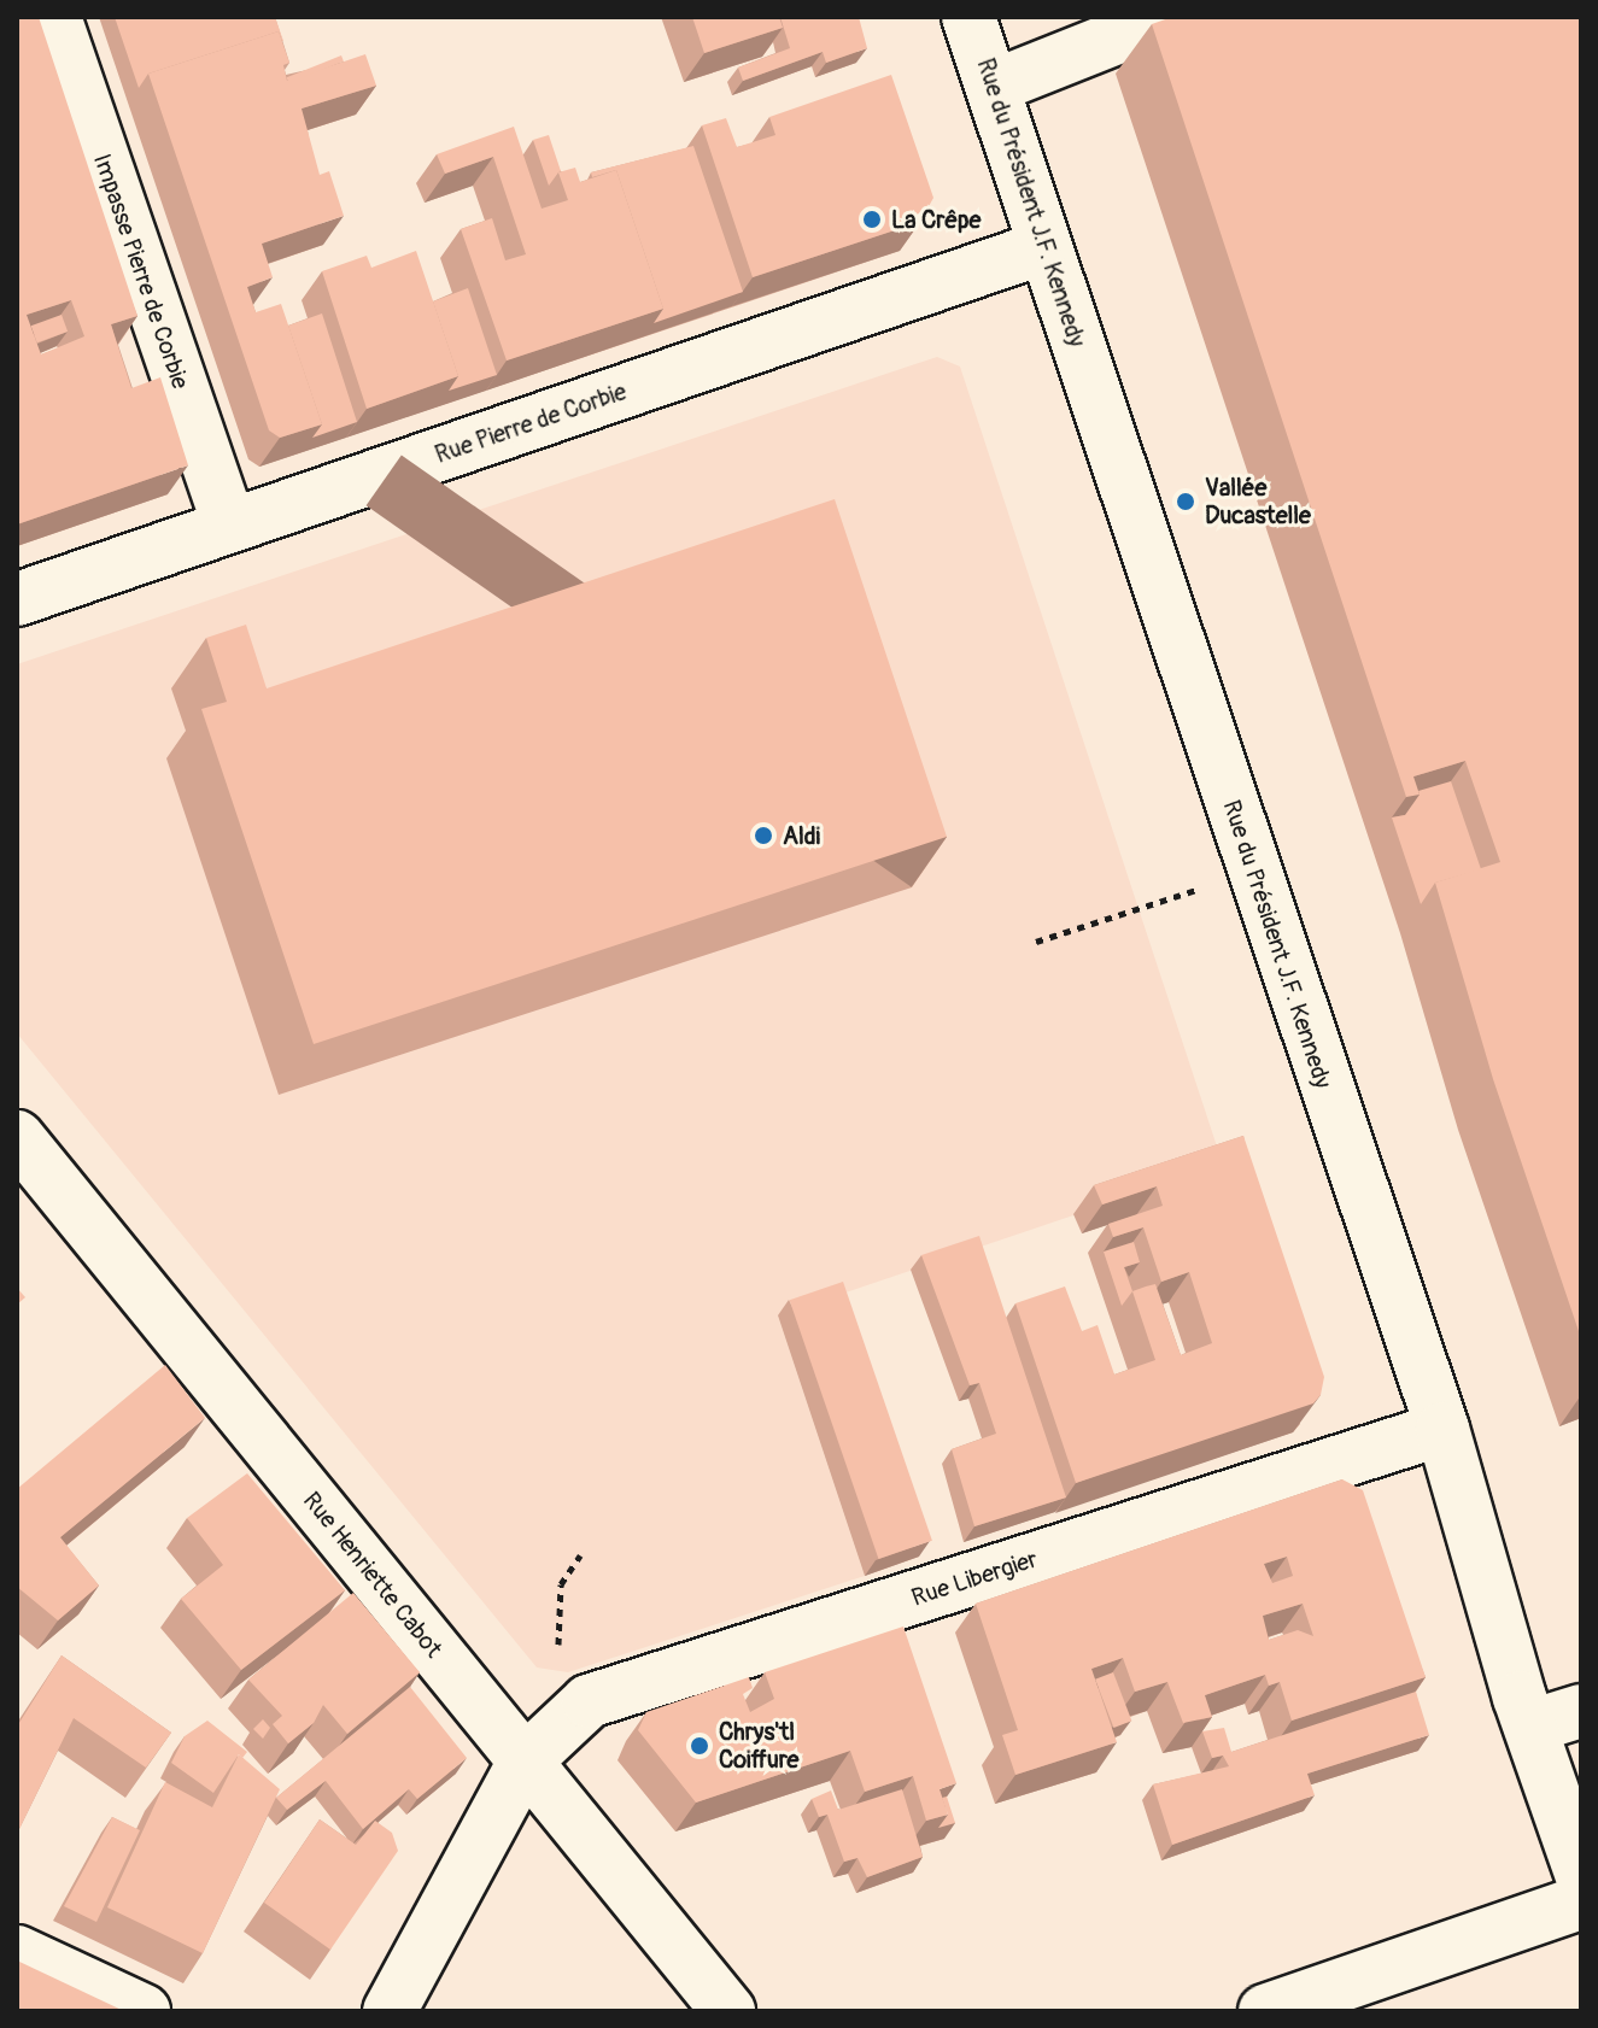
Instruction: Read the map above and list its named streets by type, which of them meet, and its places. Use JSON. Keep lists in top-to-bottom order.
{
  "streets": {
    "street": [
      "Rue du Président J.F. Kennedy",
      "Impasse Pierre de Corbie",
      "Rue Pierre de Corbie",
      "Rue Henriette Cabot",
      "Rue Libergier"
    ]
  },
  "crossings": [
    ["Rue du Président J.F. Kennedy", "Rue Pierre de Corbie"],
    ["Rue du Président J.F. Kennedy", "Rue Libergier"],
    ["Impasse Pierre de Corbie", "Rue Pierre de Corbie"],
    ["Rue Henriette Cabot", "Rue Libergier"]
  ],
  "places": [
    "La Crêpe",
    "Vallée Ducastelle",
    "Aldi",
    "Chrys'tl Coiffure"
  ]
}
